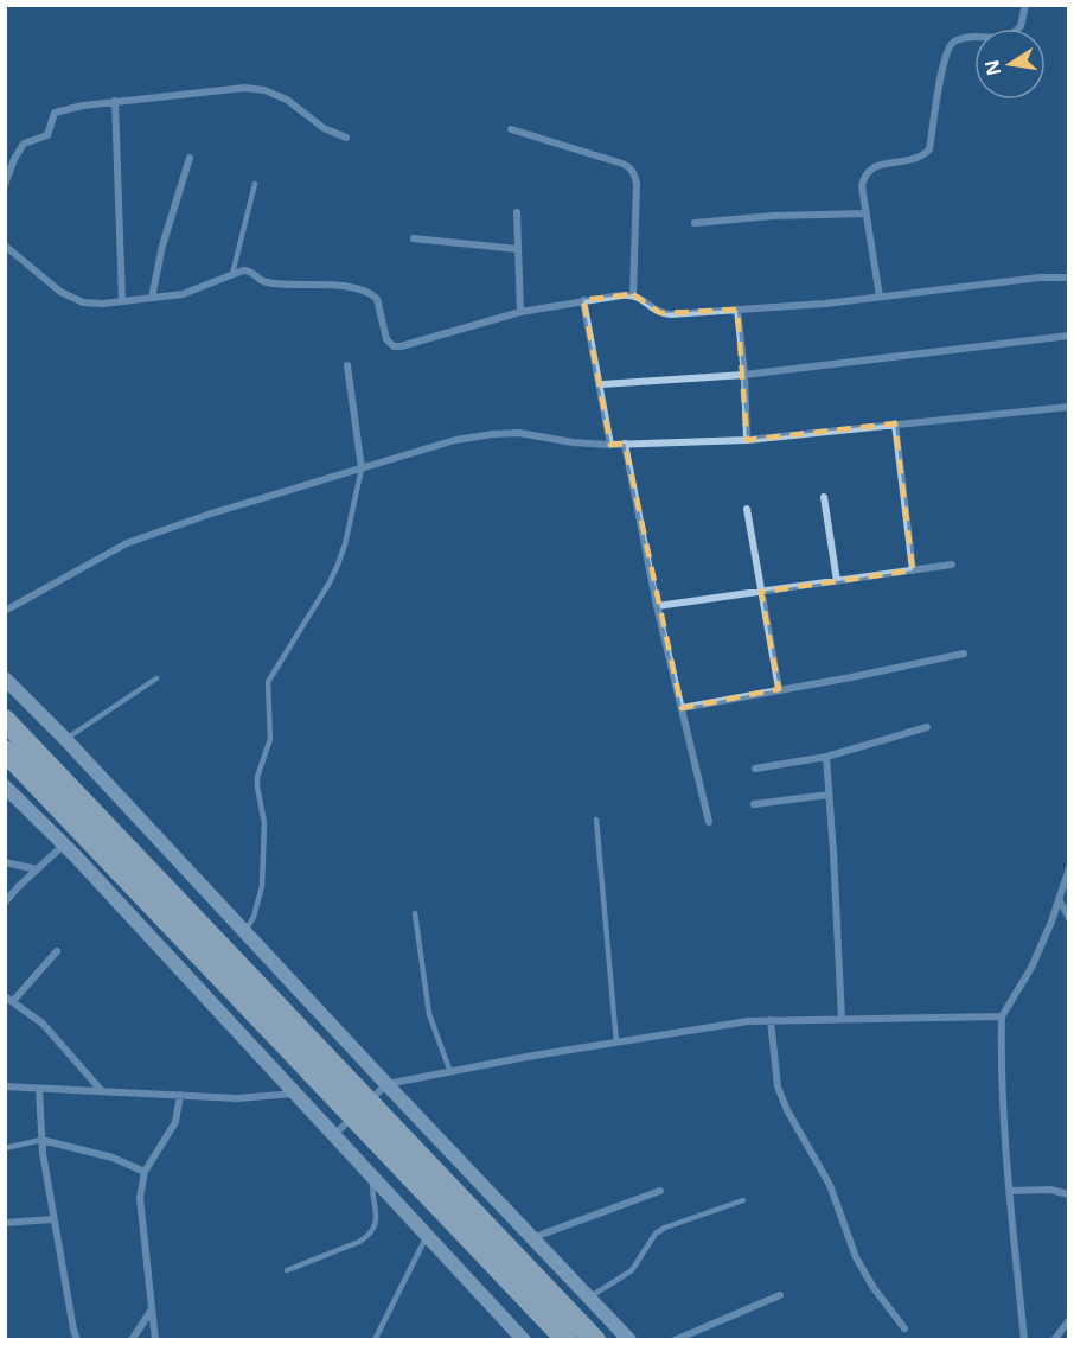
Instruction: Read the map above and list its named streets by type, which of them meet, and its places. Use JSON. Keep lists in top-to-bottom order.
{
  "north": "left"
}
